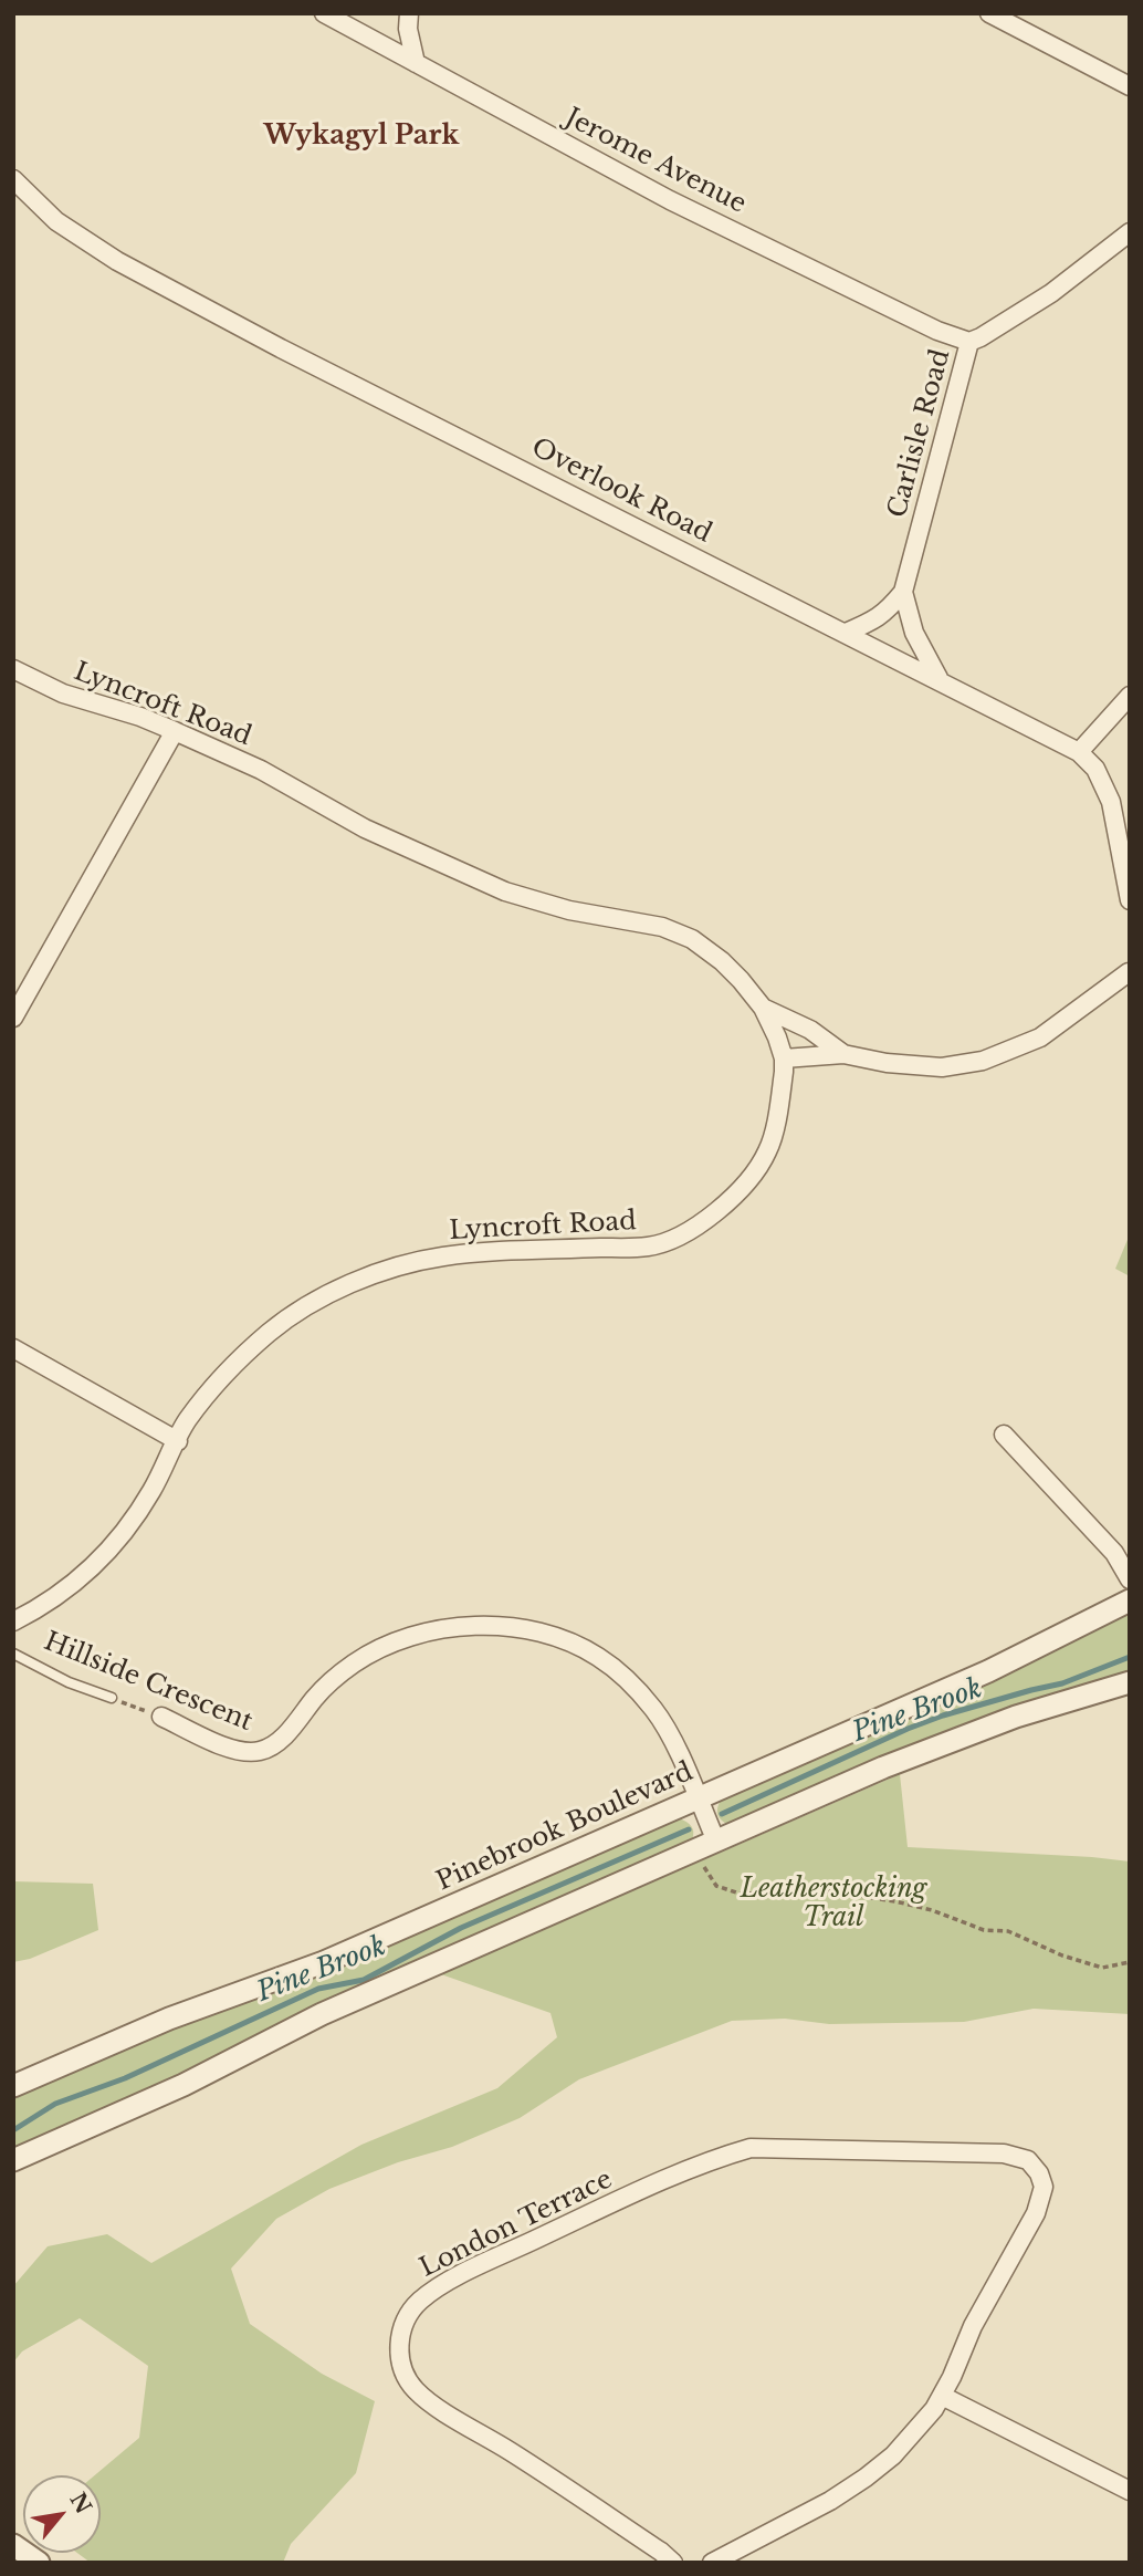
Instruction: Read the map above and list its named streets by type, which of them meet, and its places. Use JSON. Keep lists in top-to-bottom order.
{
  "streets": {
    "street": [
      "Jerome Avenue",
      "Carlisle Road",
      "Overlook Road",
      "Lyncroft Road",
      "Hillside Crescent",
      "Pinebrook Boulevard",
      "London Terrace"
    ]
  },
  "crossings": [
    ["Jerome Avenue", "Carlisle Road"],
    ["Carlisle Road", "Overlook Road"],
    ["Hillside Crescent", "Pinebrook Boulevard"]
  ],
  "districts": ["Wykagyl Park"],
  "water": ["Pine Brook"],
  "parks": ["Leatherstocking Trail"],
  "north": "top right"
}
